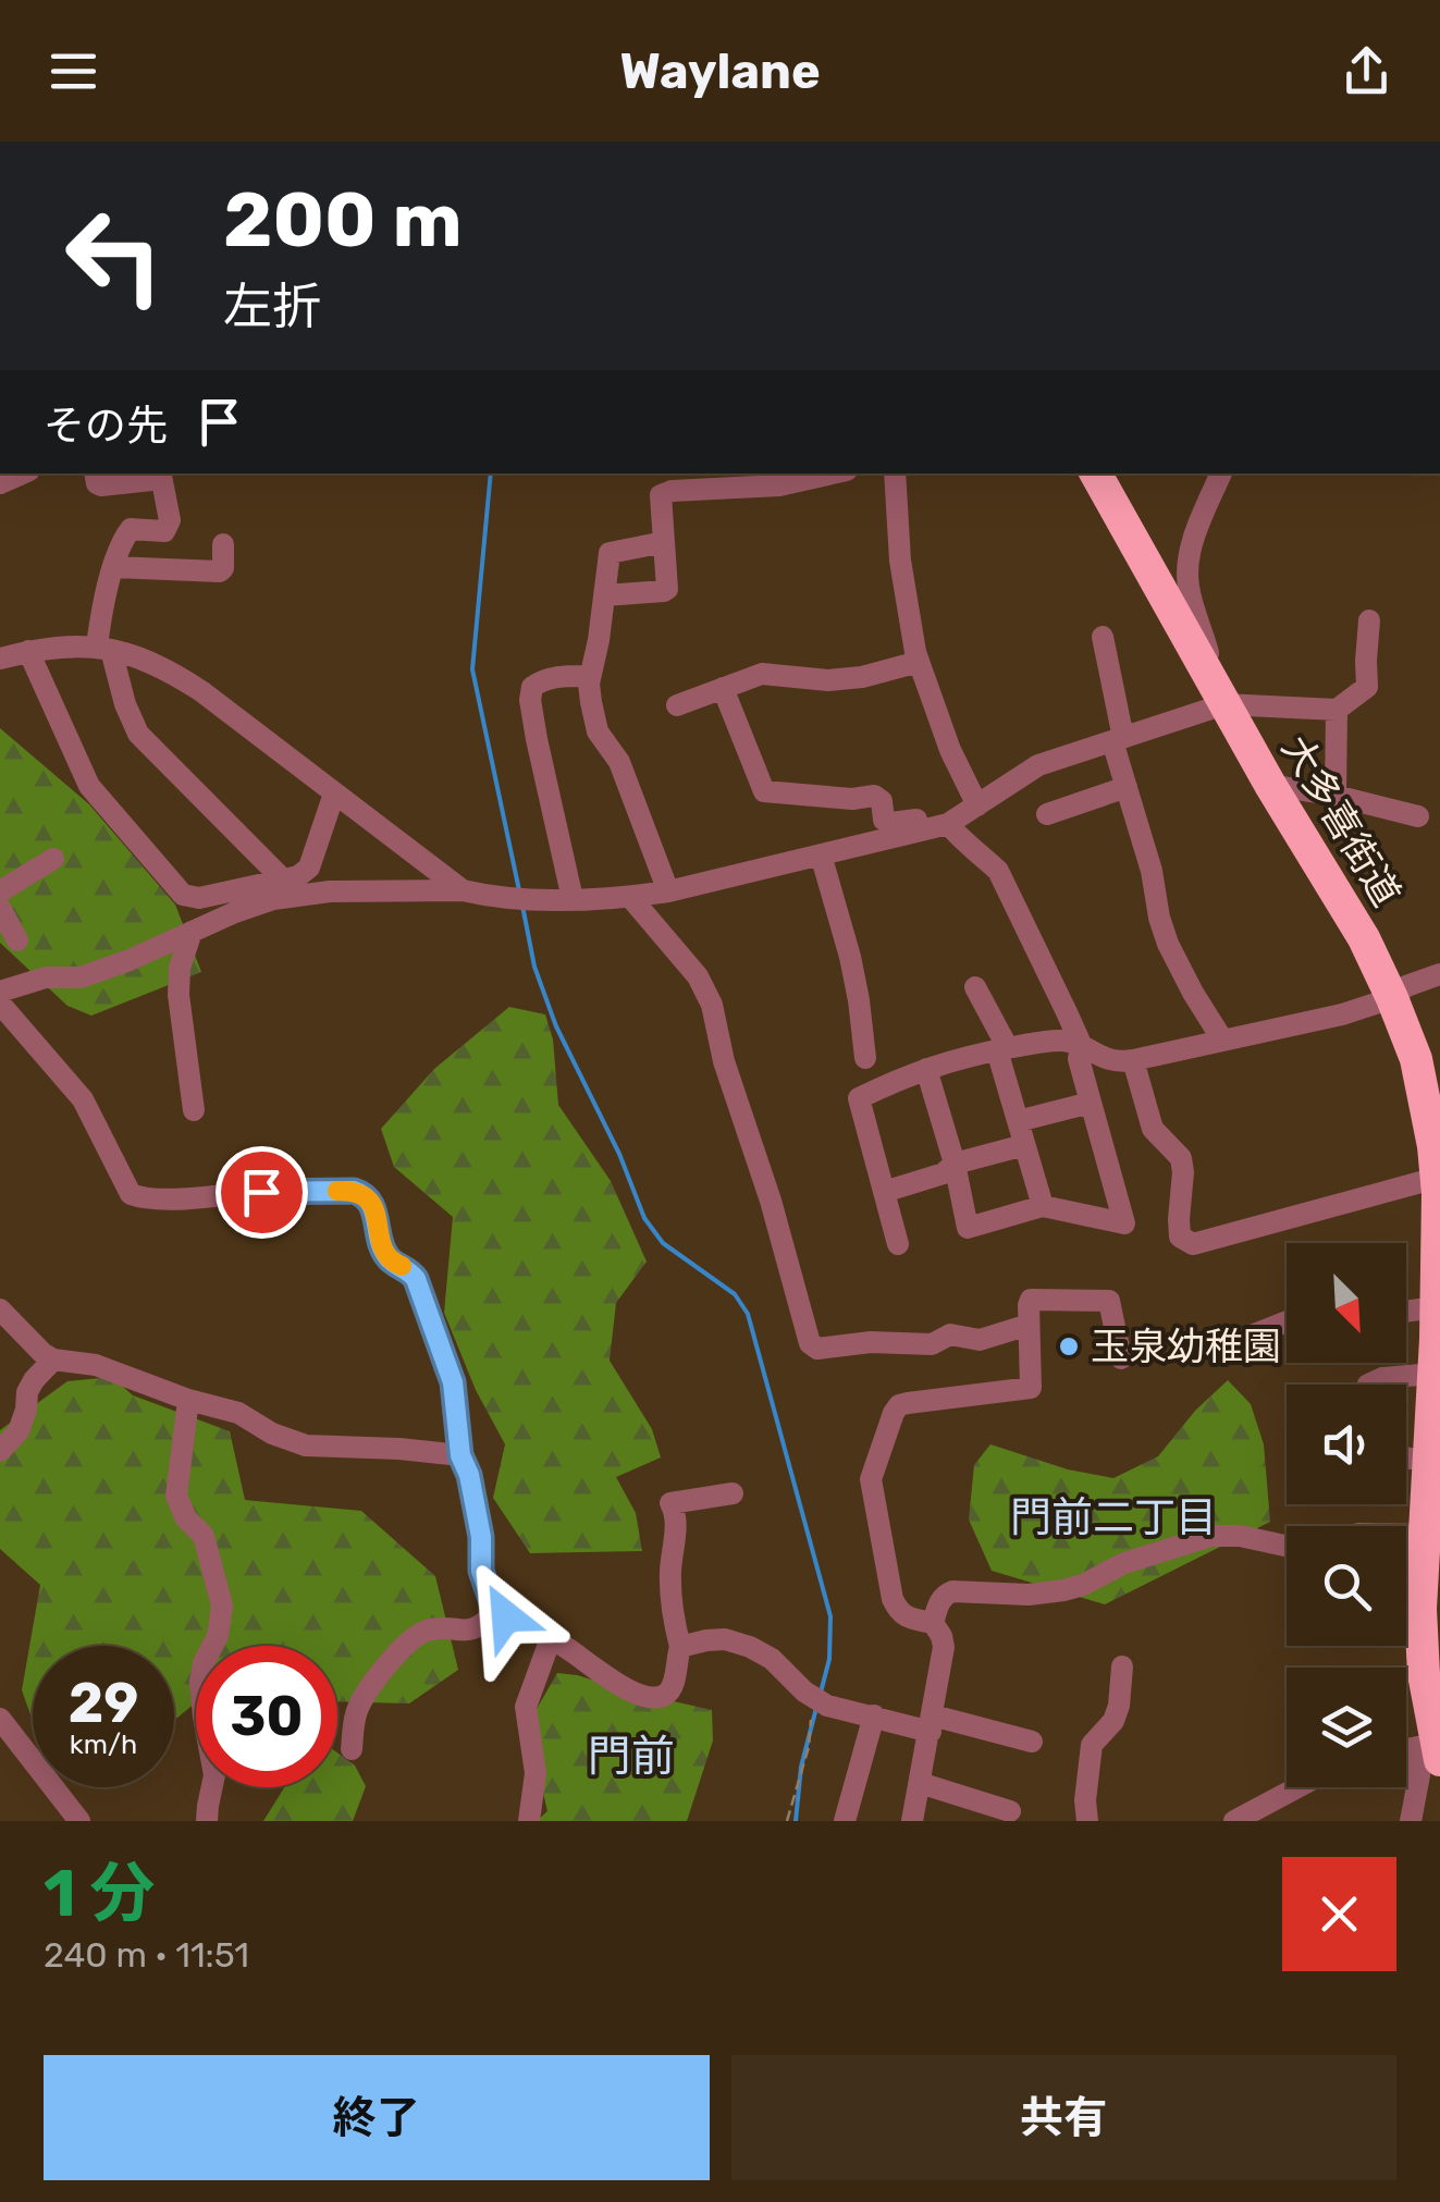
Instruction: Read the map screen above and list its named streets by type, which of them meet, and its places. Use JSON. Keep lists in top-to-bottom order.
{
  "streets": {
    "highway": ["大多喜街道"]
  },
  "districts": ["門前二丁目", "門前"],
  "places": ["玉泉幼稚園"],
  "north": "bottom right",
  "page": {
    "header": "Waylane",
    "turn": ["200 m", "左折"],
    "then": "その先",
    "speed": "29 km/h",
    "limit": "30",
    "heading": ["1 分", "240 m · 11:51"],
    "buttons": ["終了", "共有"]
  }
}
